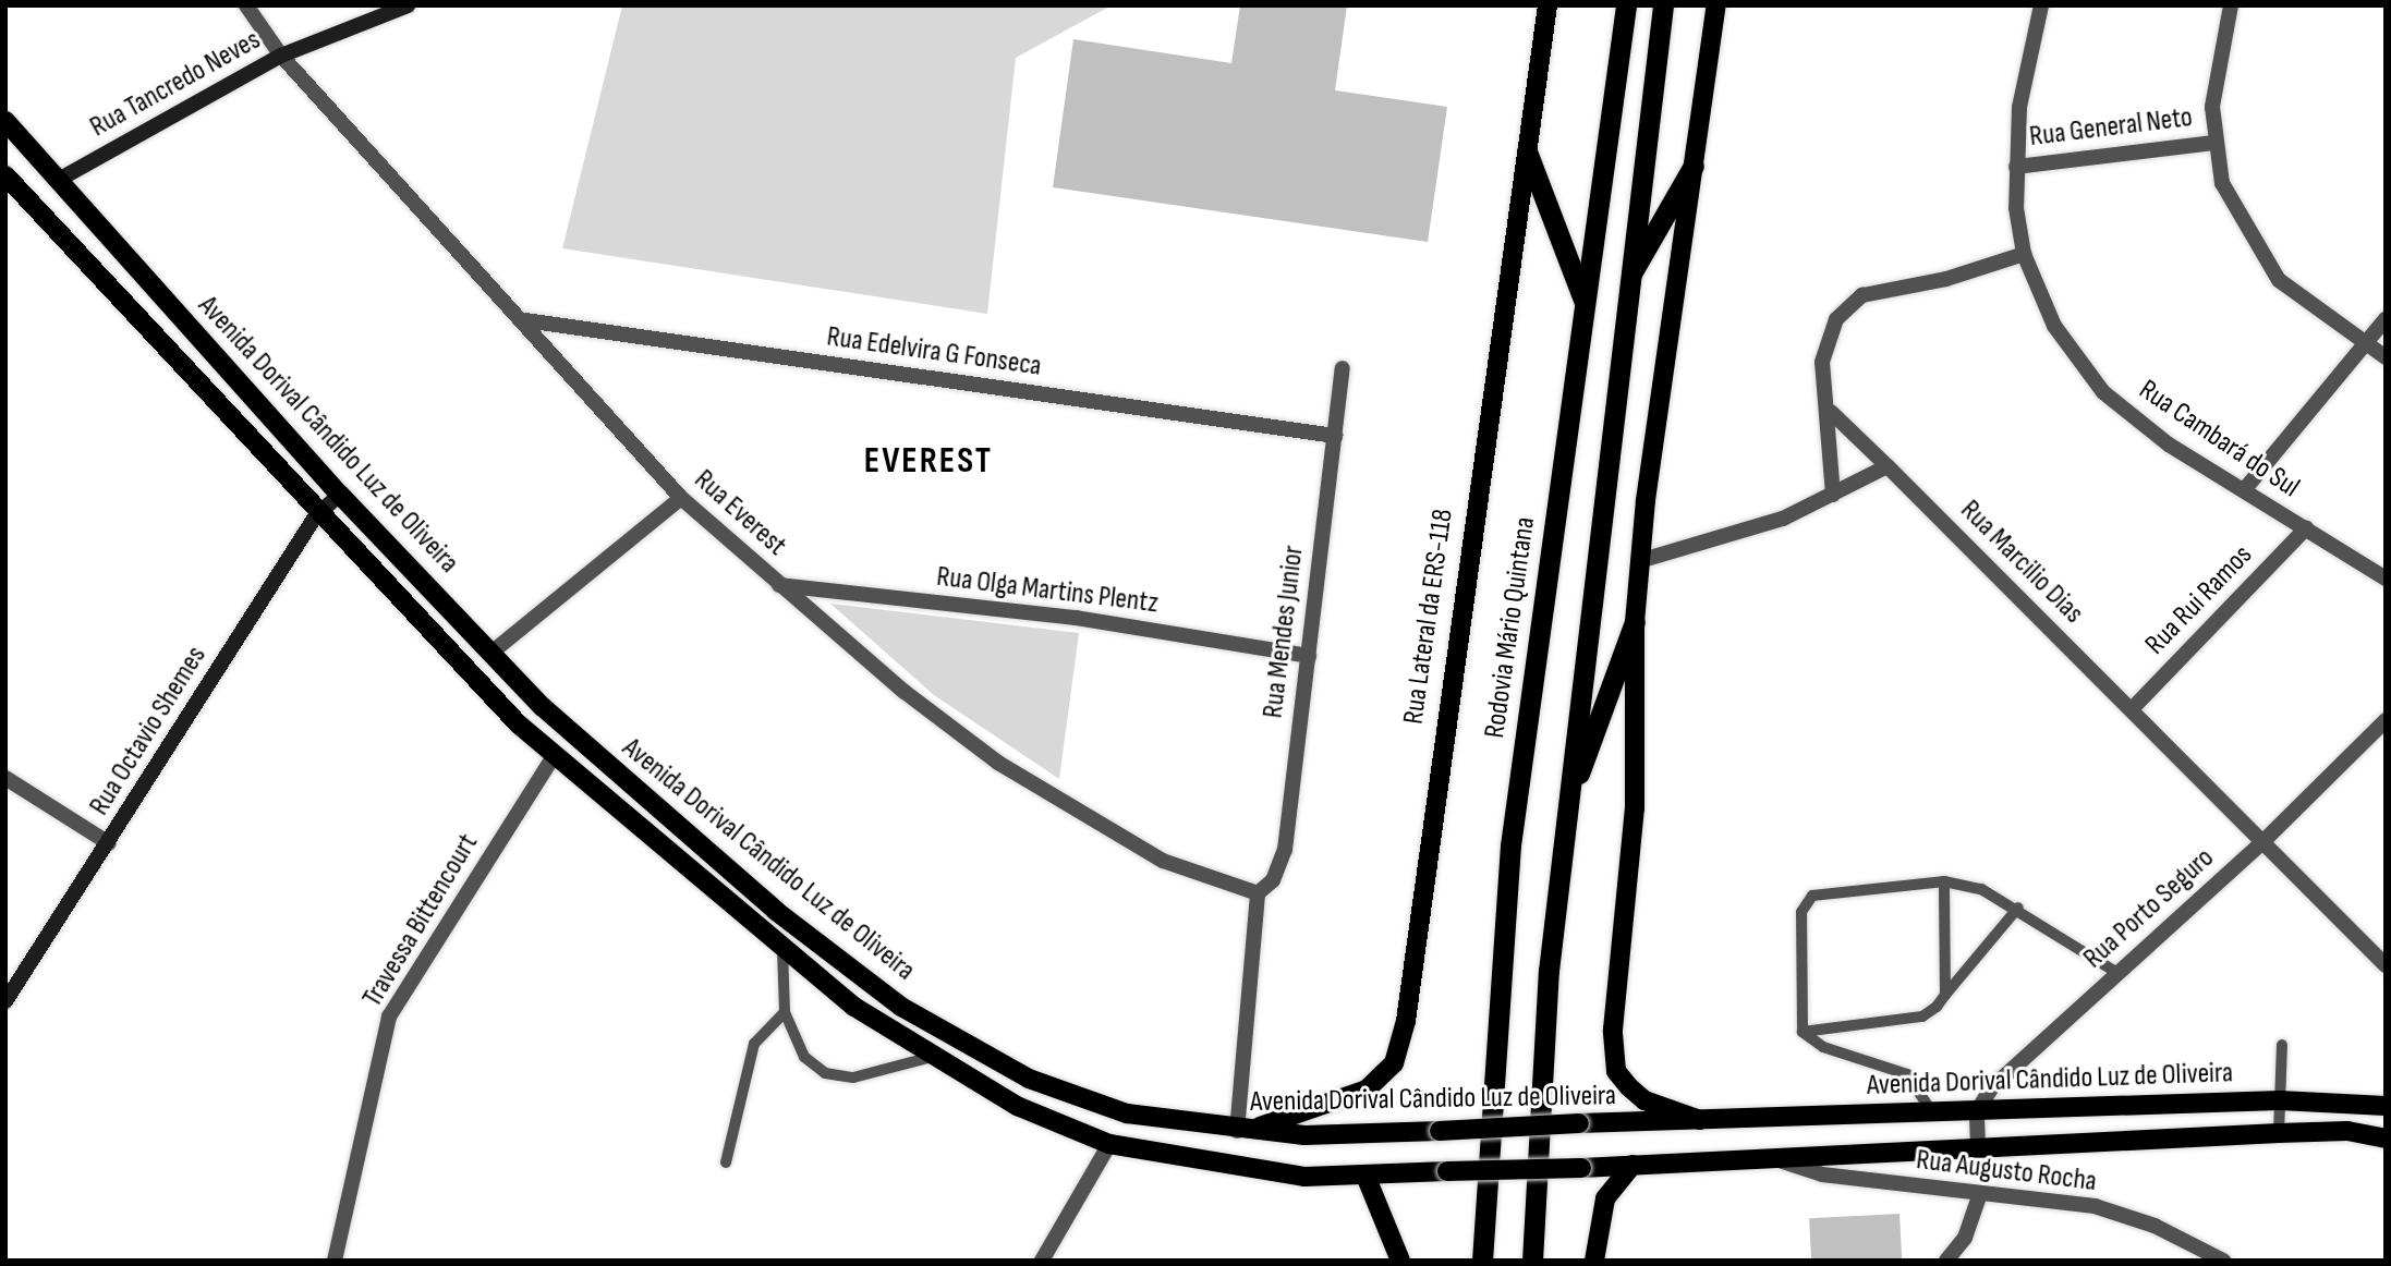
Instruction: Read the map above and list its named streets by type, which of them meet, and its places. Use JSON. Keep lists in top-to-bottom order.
{
  "streets": {
    "highway": ["Rodovia Mário Quintana"],
    "main road": [
      "Rua Tancredo Neves",
      "Avenida Dorival Cândido Luz de Oliveira",
      "Rua Lateral da ERS-118",
      "Rua Octavio Shemes"
    ],
    "street": [
      "Rua General Neto",
      "Rua Edelvira G Fonseca",
      "Rua Cambará do Sul",
      "Rua Everest",
      "Rua Marcilio Dias",
      "Rua Olga Martins Plentz",
      "Rua Rui Ramos",
      "Rua Mendes Junior",
      "Rua Porto Seguro",
      "Travessa Bittencourt",
      "Rua Augusto Rocha"
    ]
  },
  "crossings": [
    ["Rua Tancredo Neves", "Avenida Dorival Cândido Luz de Oliveira"],
    ["Rua Tancredo Neves", "Rua Everest"],
    ["Rua General Neto", "Rua Cambará do Sul"],
    ["Rua Edelvira G Fonseca", "Rua Everest"],
    ["Rua Edelvira G Fonseca", "Rua Mendes Junior"],
    ["Avenida Dorival Cândido Luz de Oliveira", "Rua Lateral da ERS-118"],
    ["Avenida Dorival Cândido Luz de Oliveira", "Rua Octavio Shemes"],
    ["Avenida Dorival Cândido Luz de Oliveira", "Rua Porto Seguro"],
    ["Avenida Dorival Cândido Luz de Oliveira", "Travessa Bittencourt"],
    ["Avenida Dorival Cândido Luz de Oliveira", "Rua Augusto Rocha"],
    ["Rua Cambará do Sul", "Rua Rui Ramos"],
    ["Rua Everest", "Rua Olga Martins Plentz"],
    ["Rua Everest", "Rua Mendes Junior"],
    ["Rua Marcilio Dias", "Rua Rui Ramos"],
    ["Rua Marcilio Dias", "Rua Porto Seguro"],
    ["Rua Olga Martins Plentz", "Rua Mendes Junior"]
  ],
  "districts": ["EVEREST"]
}
